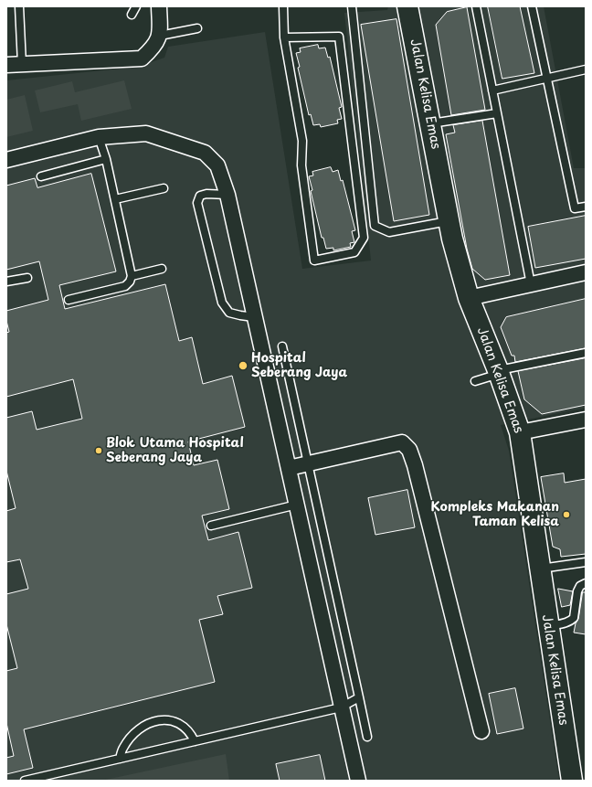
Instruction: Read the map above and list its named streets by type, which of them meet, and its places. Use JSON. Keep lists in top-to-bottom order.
{
  "streets": {
    "street": ["Jalan Kelisa Emas"]
  },
  "places": ["Hospital Seberang Jaya", "Blok Utama Hospital Seberang Jaya", "Kompleks Makanan Taman Kelisa"]
}
